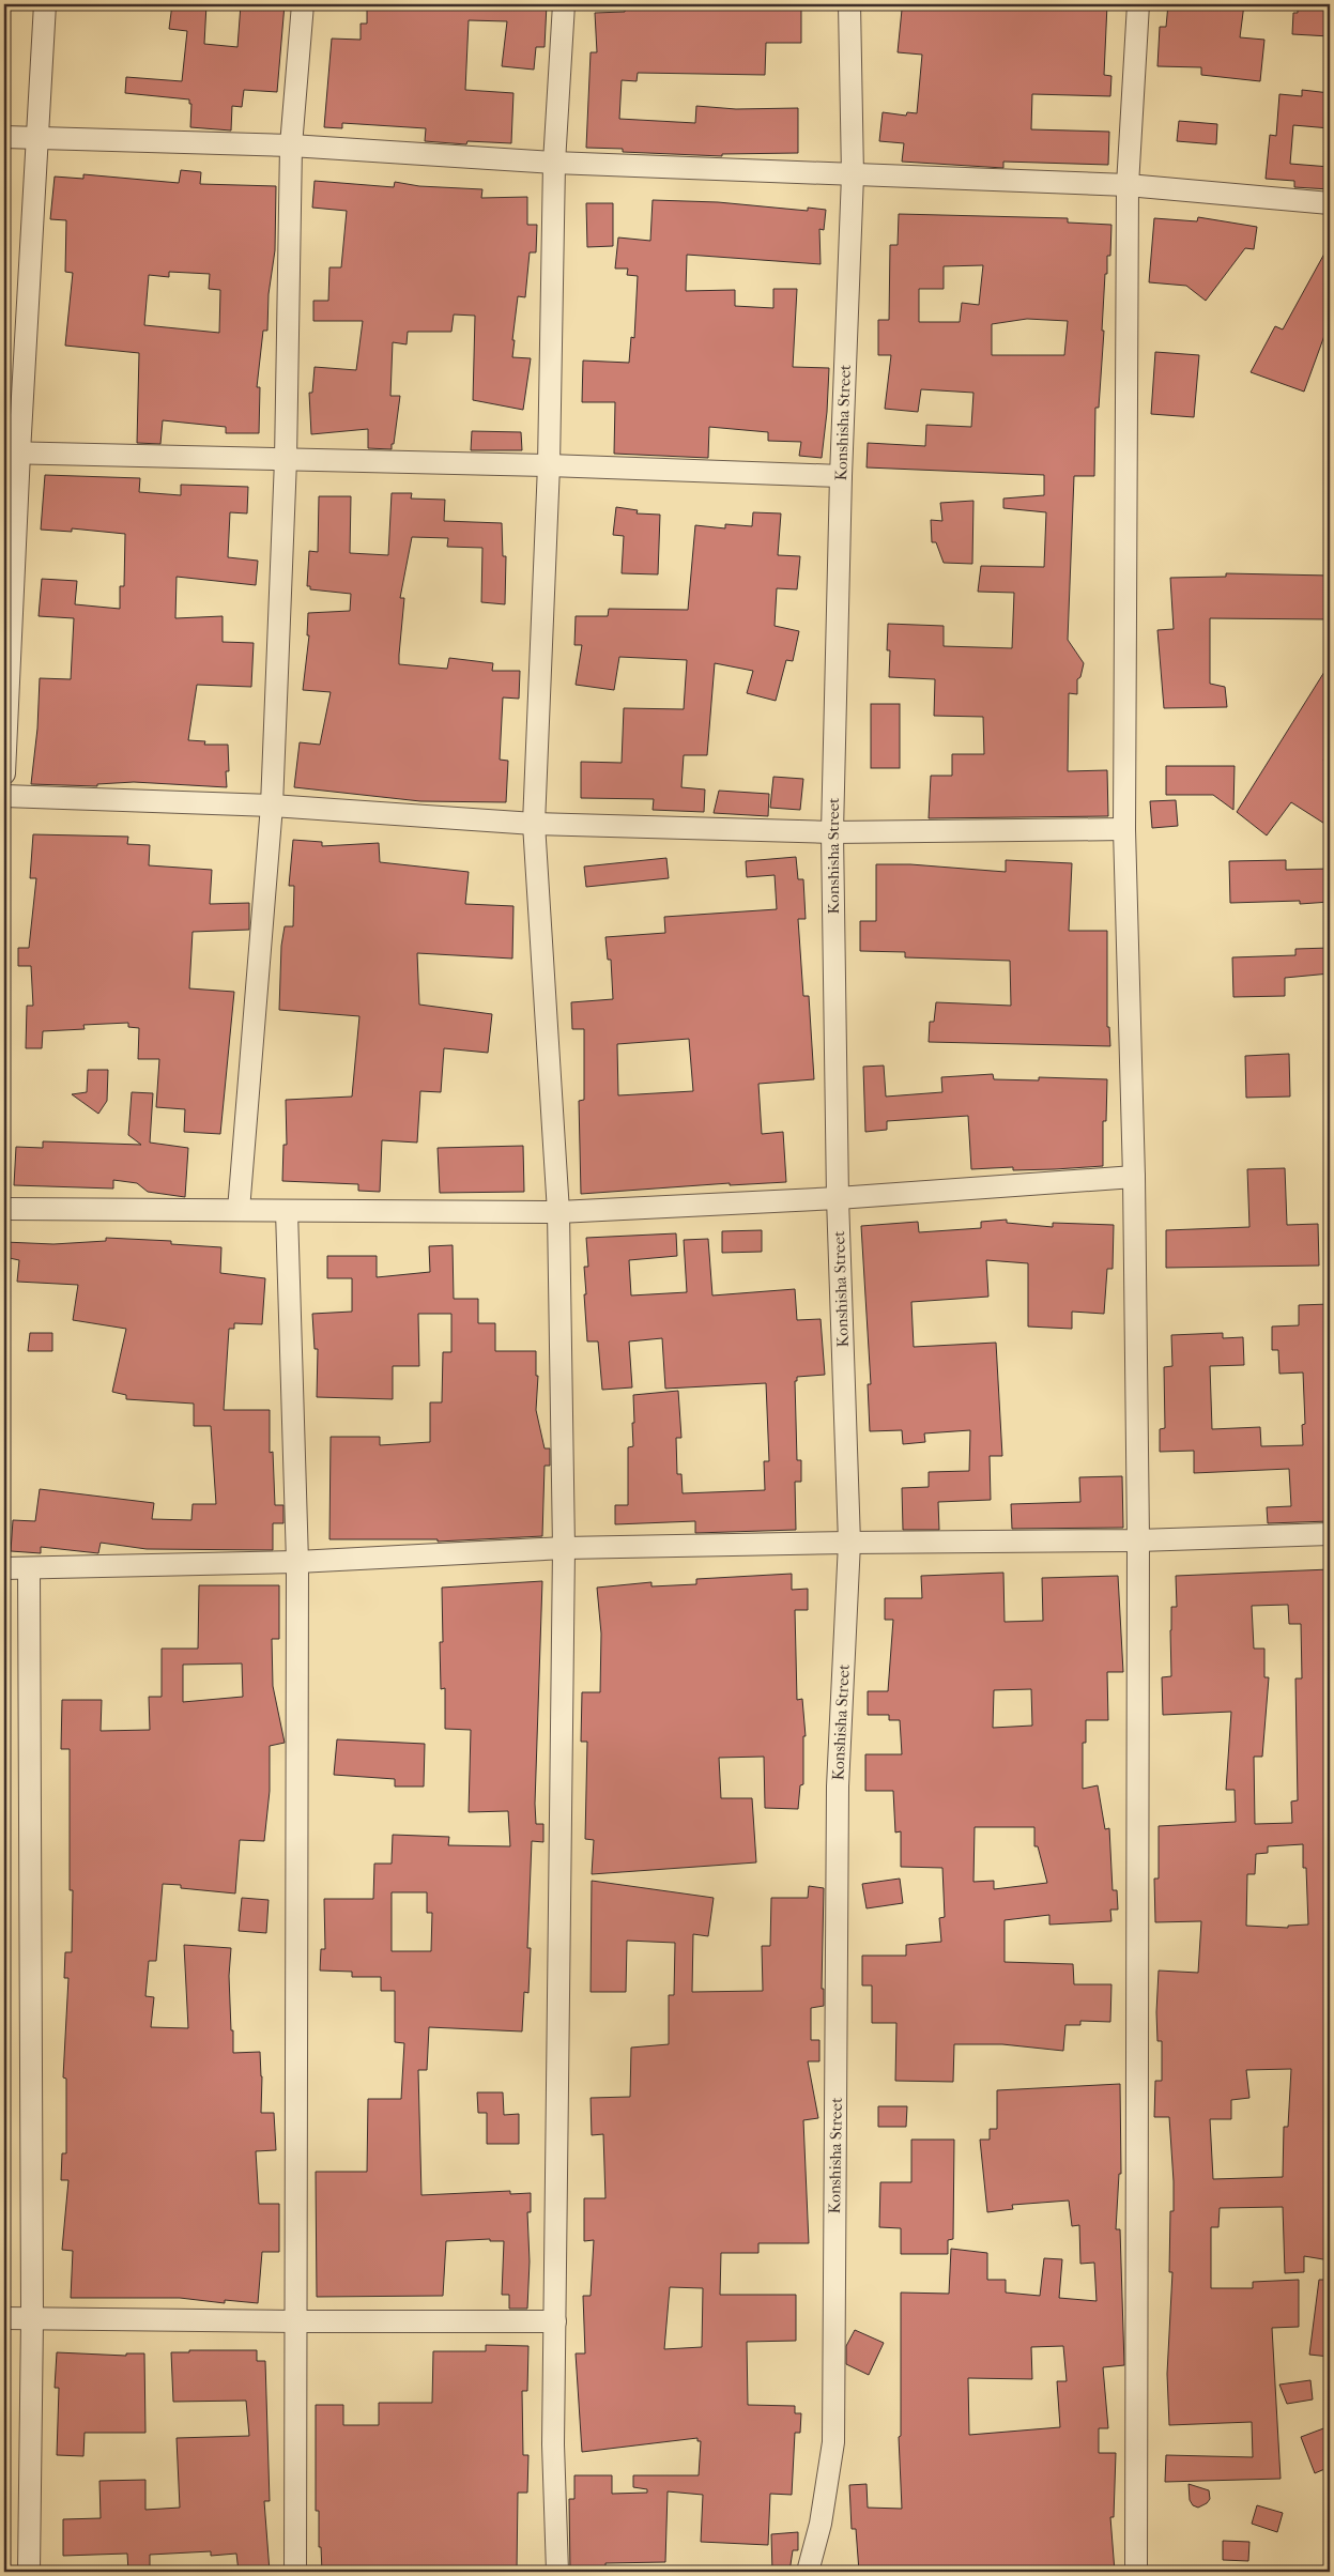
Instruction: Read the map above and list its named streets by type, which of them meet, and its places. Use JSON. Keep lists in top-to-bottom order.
{
  "streets": {
    "street": ["Konshisha Street"]
  }
}
